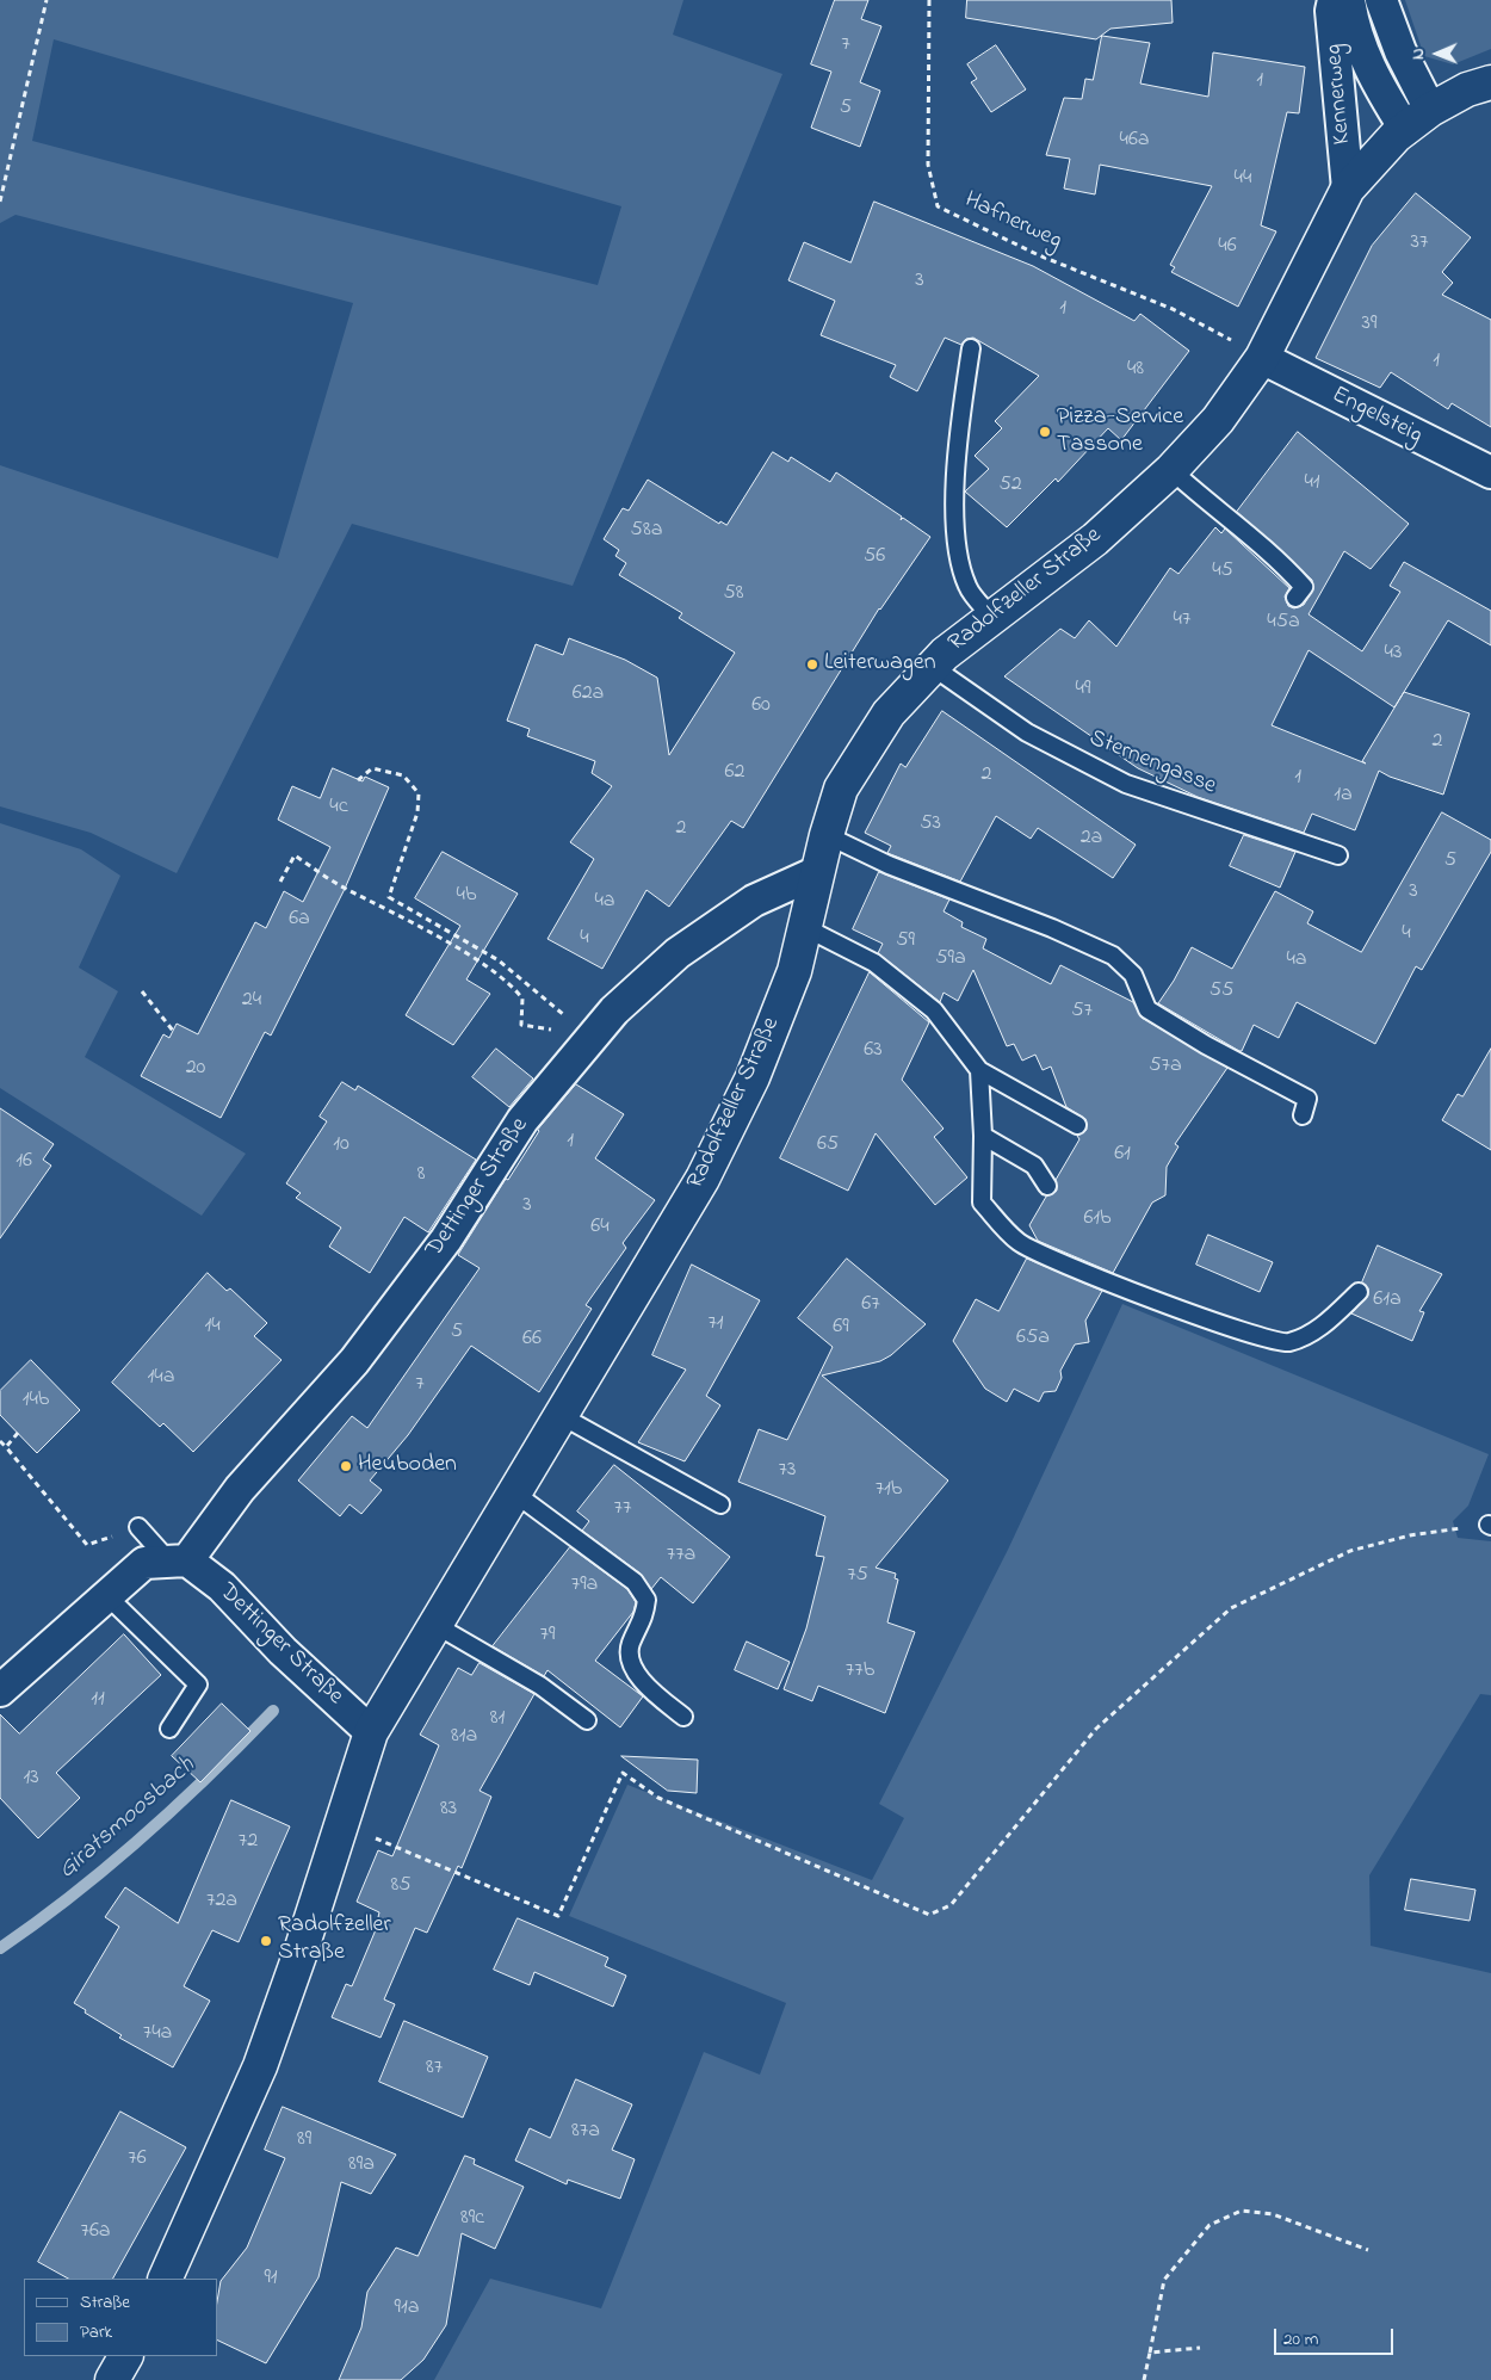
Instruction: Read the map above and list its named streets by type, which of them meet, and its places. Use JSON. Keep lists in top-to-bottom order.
{
  "streets": {
    "main road": ["Radolfzeller Straße"],
    "street": ["Kennerweg", "Engelsteig", "Dettinger Straße"],
    "lane": ["Sternengasse"],
    "path": ["Hafnerweg"]
  },
  "crossings": [
    ["Kennerweg", "Radolfzeller Straße"],
    ["Hafnerweg", "Engelsteig"],
    ["Hafnerweg", "Radolfzeller Straße"],
    ["Engelsteig", "Radolfzeller Straße"],
    ["Radolfzeller Straße", "Sternengasse"],
    ["Radolfzeller Straße", "Dettinger Straße"]
  ],
  "water": ["Giratsmoosbach"],
  "places": [
    "Pizza-Service Tassone",
    "Leiterwagen",
    "Heuboden",
    "Radolfzeller Straße"
  ],
  "house_numbers": [
    "7",
    "1",
    "5",
    "46a",
    "44",
    "37",
    "46",
    "3",
    "1",
    "39",
    "1",
    "48",
    "41",
    "52",
    "58a",
    "56",
    "45",
    "58",
    "47",
    "45a",
    "43",
    "49",
    "62a",
    "60",
    "2",
    "62",
    "2",
    "1",
    "1a",
    "4c",
    "53",
    "2",
    "2a",
    "5",
    "3",
    "4b",
    "4a",
    "6a",
    "4",
    "4",
    "59",
    "59a",
    "4a",
    "55",
    "24",
    "57",
    "63",
    "57a",
    "20",
    "1",
    "10",
    "65",
    "61",
    "16",
    "8",
    "3",
    "61b",
    "64",
    "61a",
    "67",
    "71",
    "14",
    "69",
    "5",
    "65a",
    "66",
    "14a",
    "7",
    "14b",
    "73",
    "71b",
    "77",
    "77a",
    "75",
    "79a",
    "79",
    "77b",
    "11",
    "81",
    "81a",
    "13",
    "83",
    "72",
    "85",
    "72a",
    "74a",
    "87",
    "87a",
    "89",
    "76",
    "89a",
    "89c",
    "76a",
    "91",
    "91a"
  ],
  "legend": ["Straße", "Park"],
  "scale_bar": "20 m",
  "north": "left"
}
